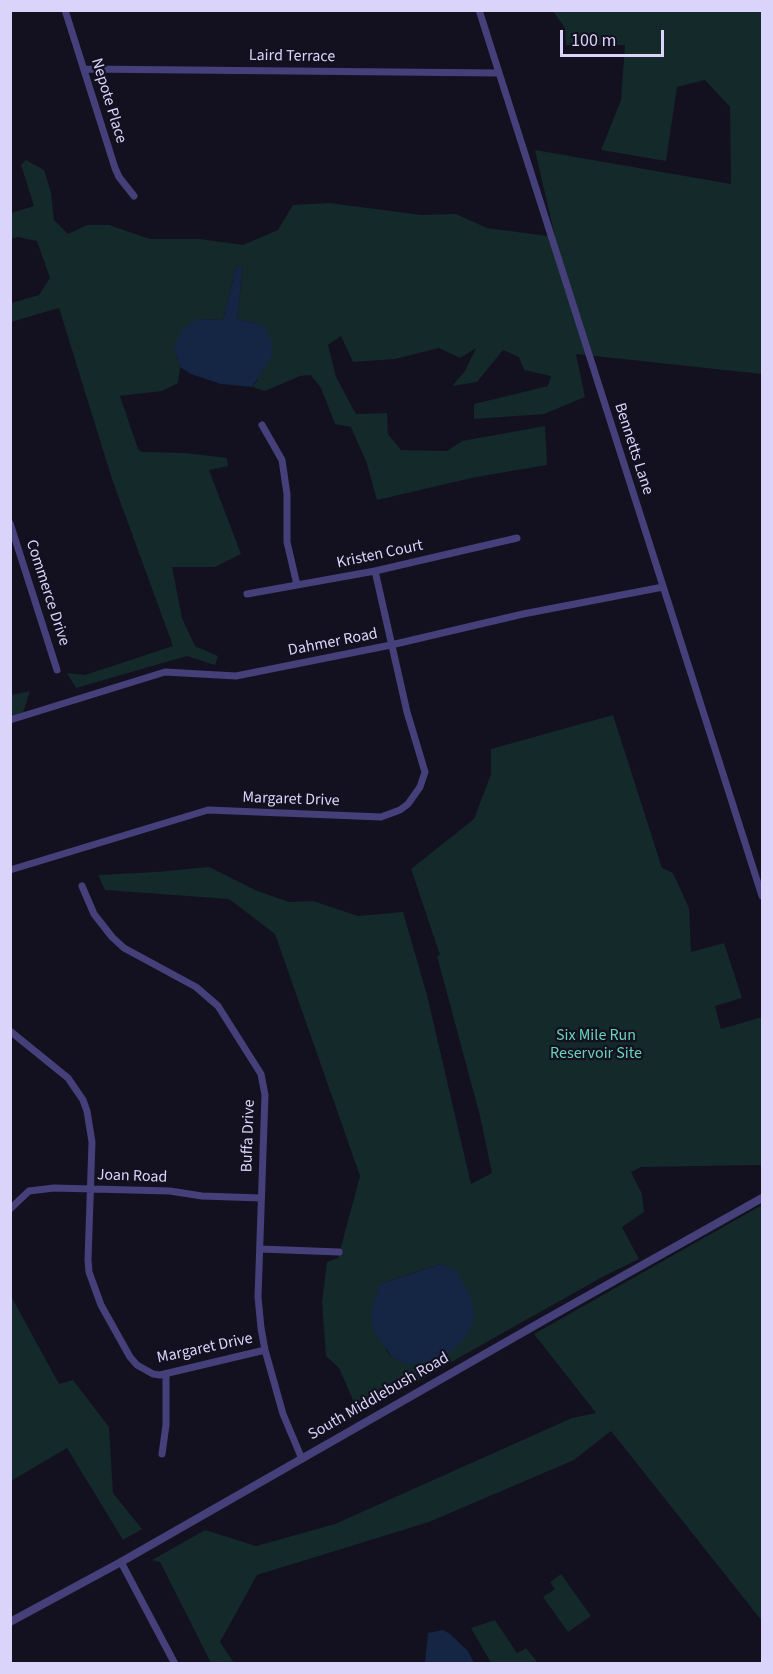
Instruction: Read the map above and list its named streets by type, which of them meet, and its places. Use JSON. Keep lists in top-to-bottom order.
{
  "streets": {
    "street": [
      "Laird Terrace",
      "Nepote Place",
      "Bennetts Lane",
      "Kristen Court",
      "Commerce Drive",
      "Dahmer Road",
      "Margaret Drive",
      "Buffa Drive",
      "Joan Road",
      "South Middlebush Road"
    ]
  },
  "crossings": [
    ["Laird Terrace", "Nepote Place"],
    ["Laird Terrace", "Bennetts Lane"],
    ["Bennetts Lane", "Dahmer Road"],
    ["Kristen Court", "Margaret Drive"],
    ["Dahmer Road", "Margaret Drive"],
    ["Margaret Drive", "Buffa Drive"],
    ["Margaret Drive", "Joan Road"],
    ["Buffa Drive", "Joan Road"],
    ["Buffa Drive", "South Middlebush Road"]
  ],
  "parks": ["Six Mile Run Reservoir Site"],
  "scale_bar": "100 m"
}
